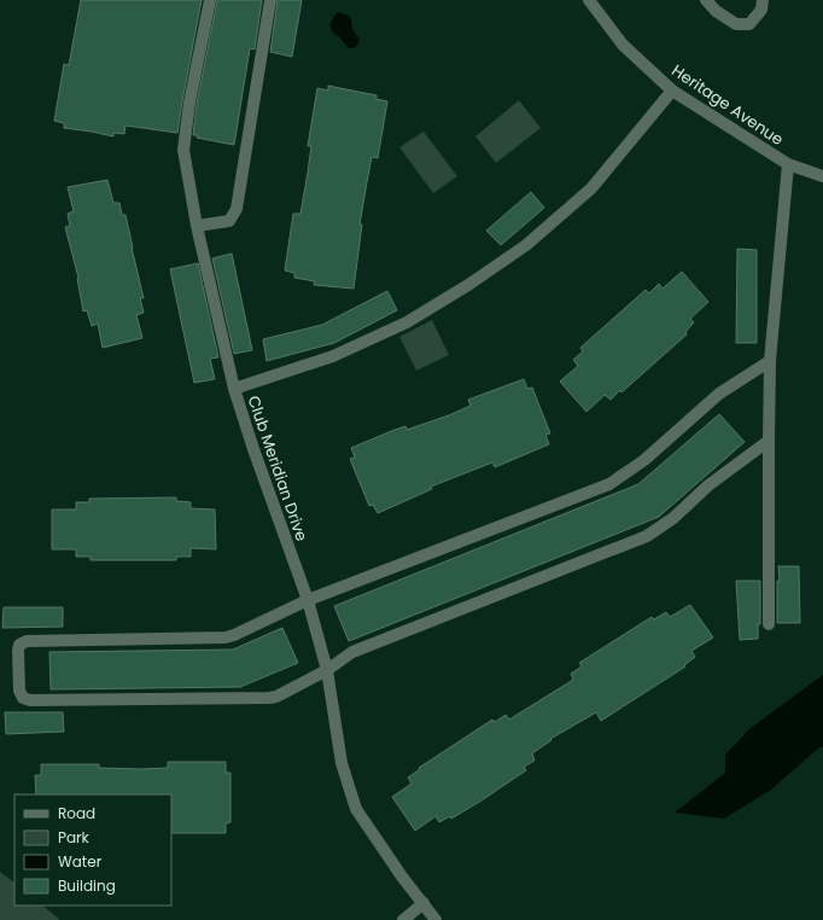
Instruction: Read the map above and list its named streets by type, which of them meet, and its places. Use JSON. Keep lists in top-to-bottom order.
{
  "streets": {
    "street": ["Heritage Avenue", "Club Meridian Drive"]
  },
  "legend": [
    "Road",
    "Park",
    "Water",
    "Building"
  ]
}
